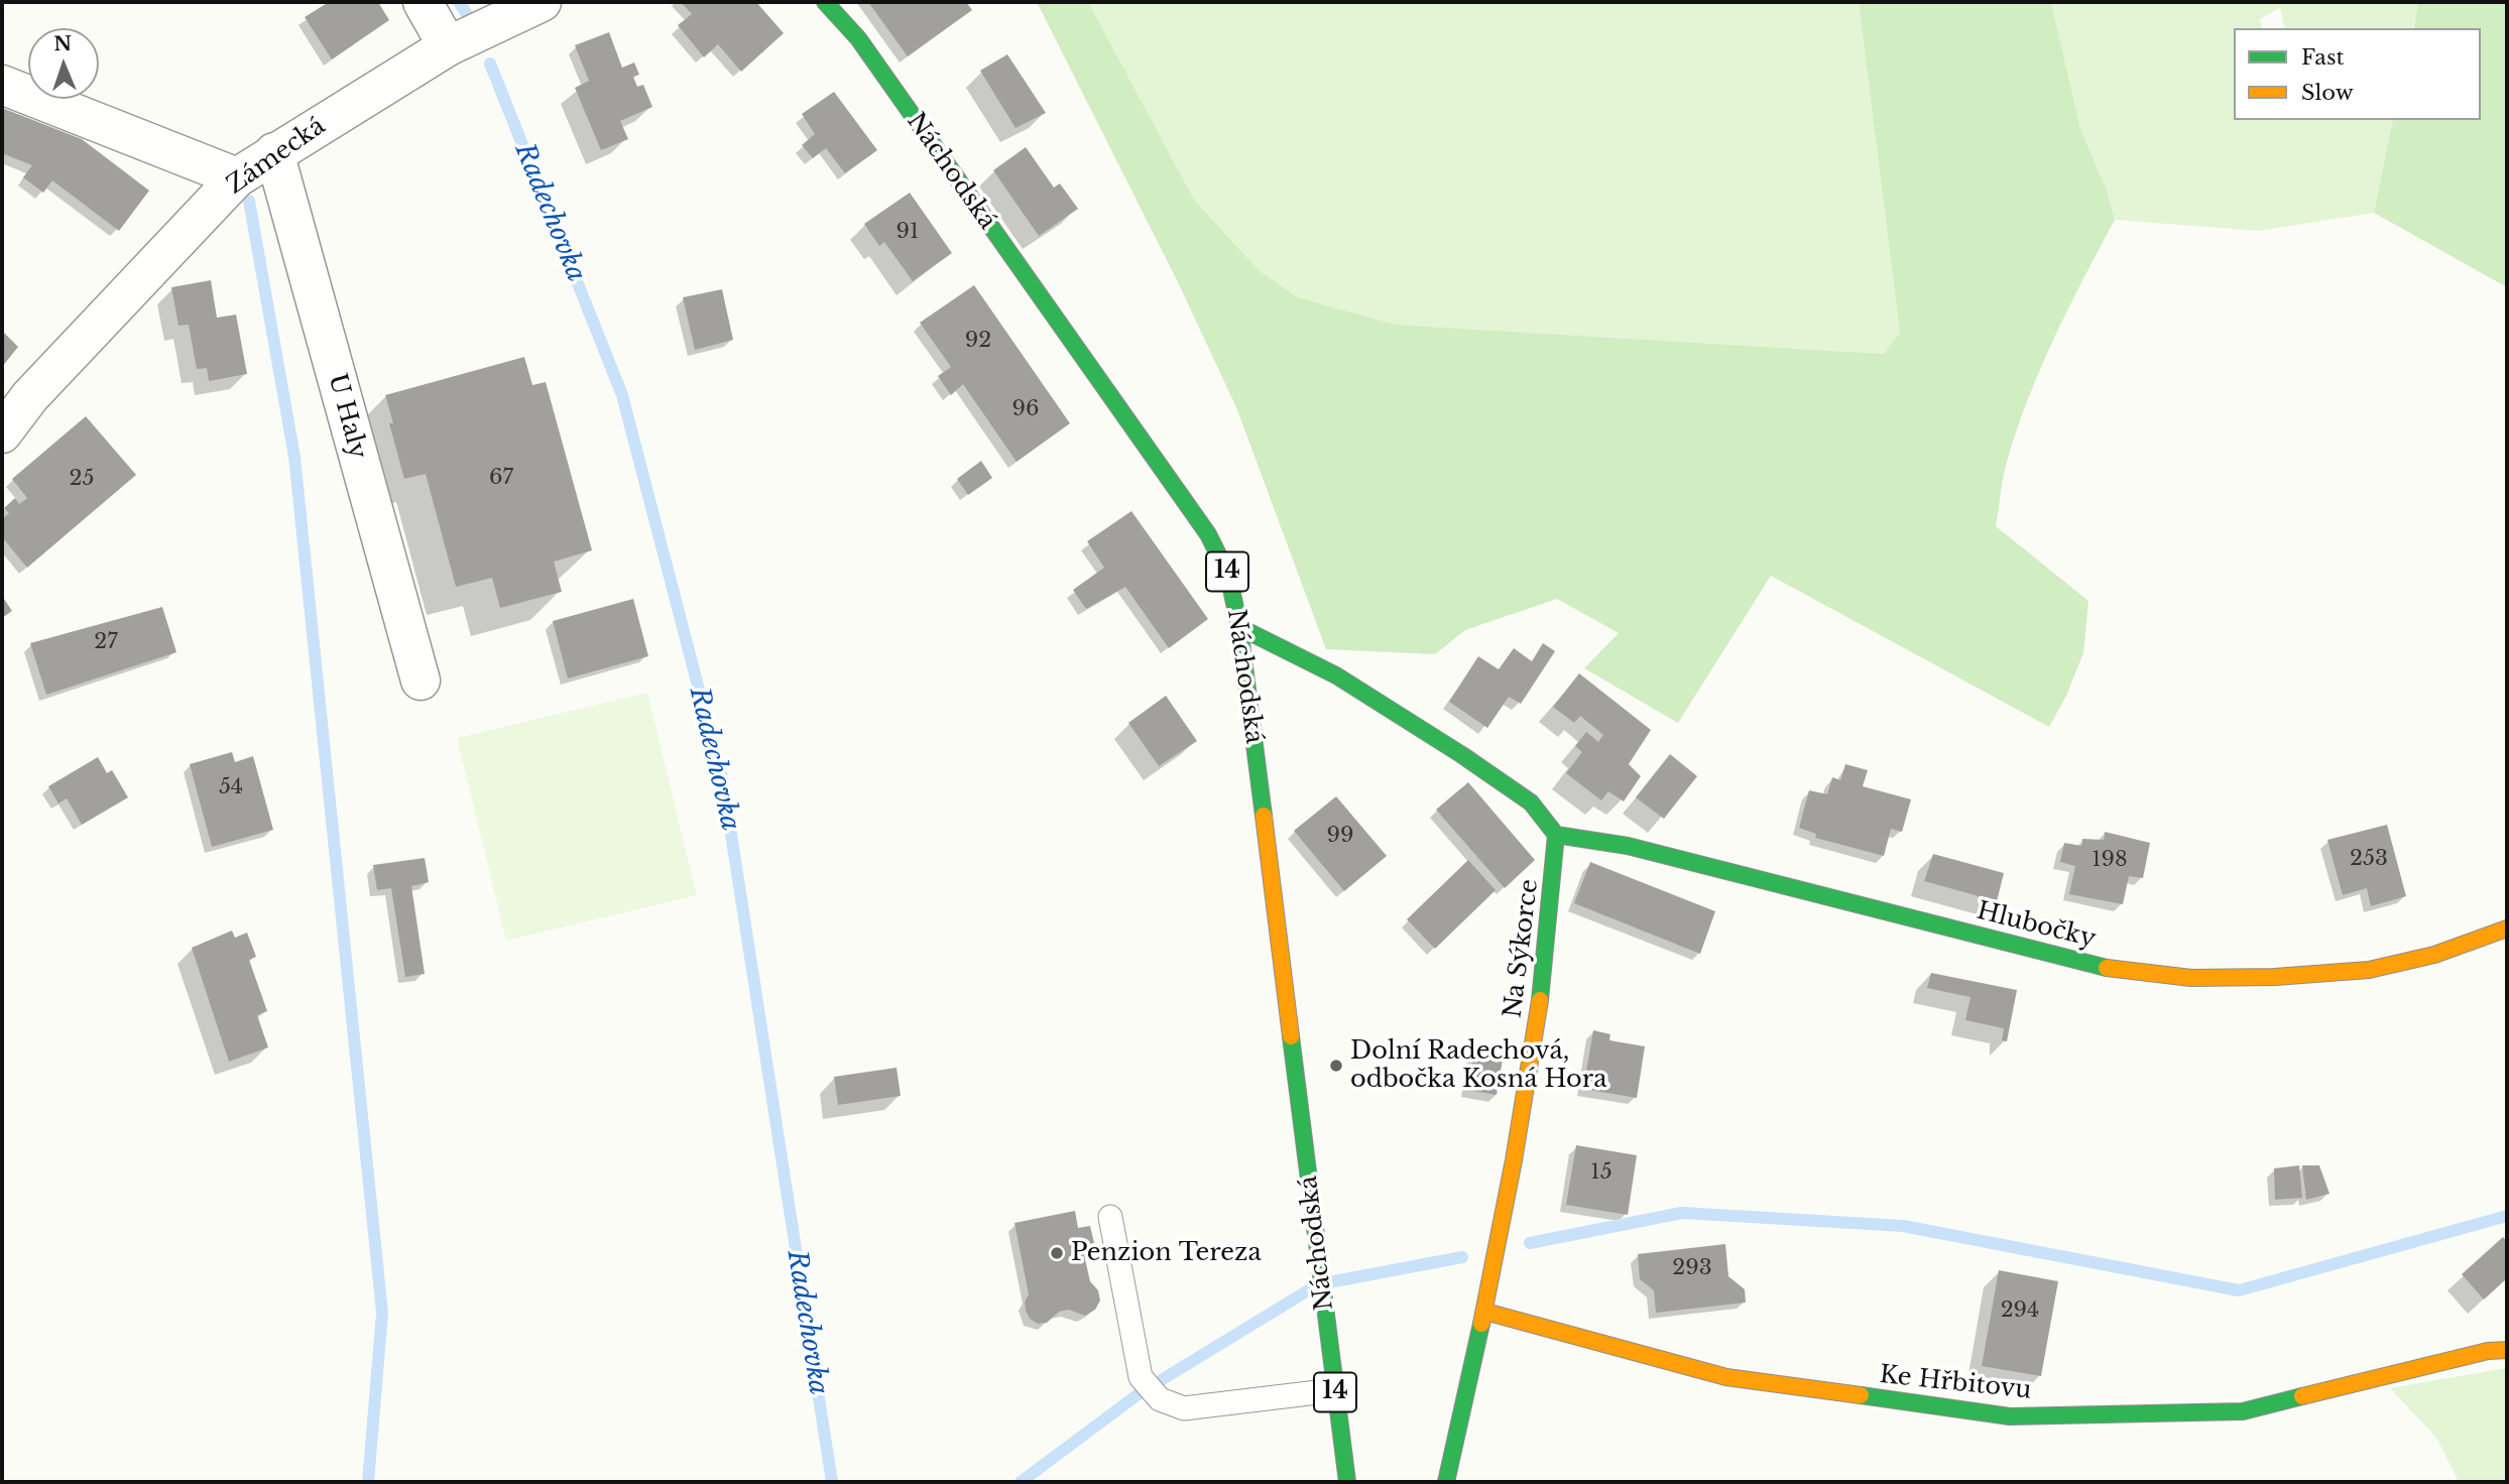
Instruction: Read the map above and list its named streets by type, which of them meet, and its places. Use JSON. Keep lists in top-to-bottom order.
{
  "streets": {
    "street": [
      "Zámecká",
      "Náchodská",
      "U Haly",
      "14",
      "Hlubočky",
      "Na Sýkorce",
      "Ke Hřbitovu"
    ]
  },
  "crossings": [
    ["Zámecká", "U Haly"],
    ["Hlubočky", "Na Sýkorce"],
    ["Na Sýkorce", "Ke Hřbitovu"]
  ],
  "water": ["Radechovka"],
  "places": ["Dolní Radechová, odbočka Kosná Hora", "Penzion Tereza"],
  "house_numbers": [
    "91",
    "92",
    "96",
    "67",
    "25",
    "27",
    "54",
    "99",
    "253",
    "198",
    "15",
    "293",
    "294"
  ],
  "legend": ["Fast", "Slow"],
  "north": "top"
}
